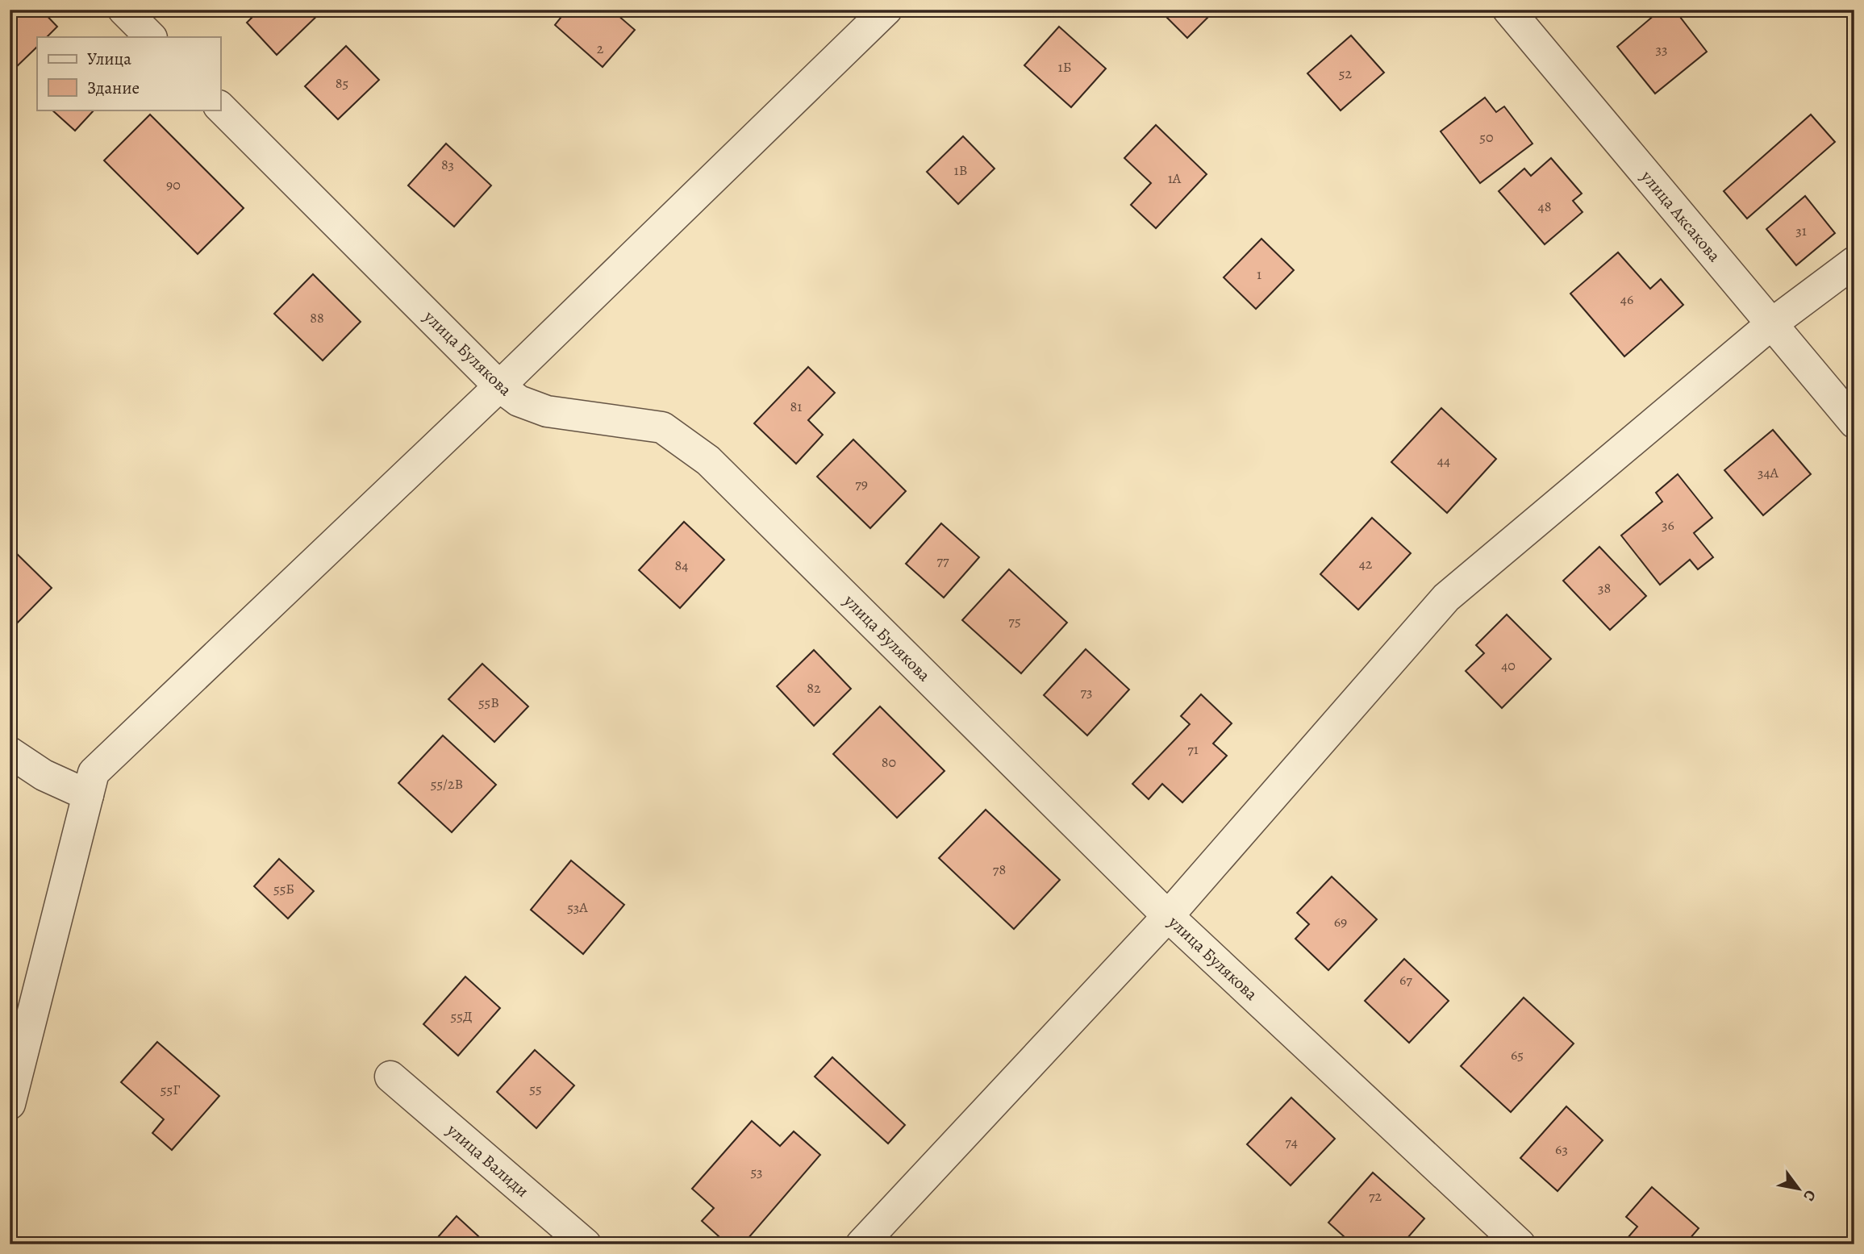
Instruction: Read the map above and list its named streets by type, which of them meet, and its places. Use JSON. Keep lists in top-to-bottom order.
{
  "streets": {
    "street": ["улица Аксакова", "улица Булякова", "улица Валиди"]
  },
  "house_numbers": [
    "2",
    "33",
    "1Б",
    "52",
    "85",
    "50",
    "83",
    "1В",
    "1А",
    "90",
    "48",
    "31",
    "1",
    "46",
    "88",
    "81",
    "44",
    "34А",
    "79",
    "36",
    "77",
    "42",
    "84",
    "38",
    "75",
    "40",
    "82",
    "73",
    "55В",
    "71",
    "80",
    "55/2В",
    "78",
    "55Б",
    "53А",
    "69",
    "67",
    "55Д",
    "65",
    "55",
    "55Г",
    "74",
    "63",
    "53",
    "72"
  ],
  "legend": ["Улица", "Здание"],
  "north": "bottom right"
}
